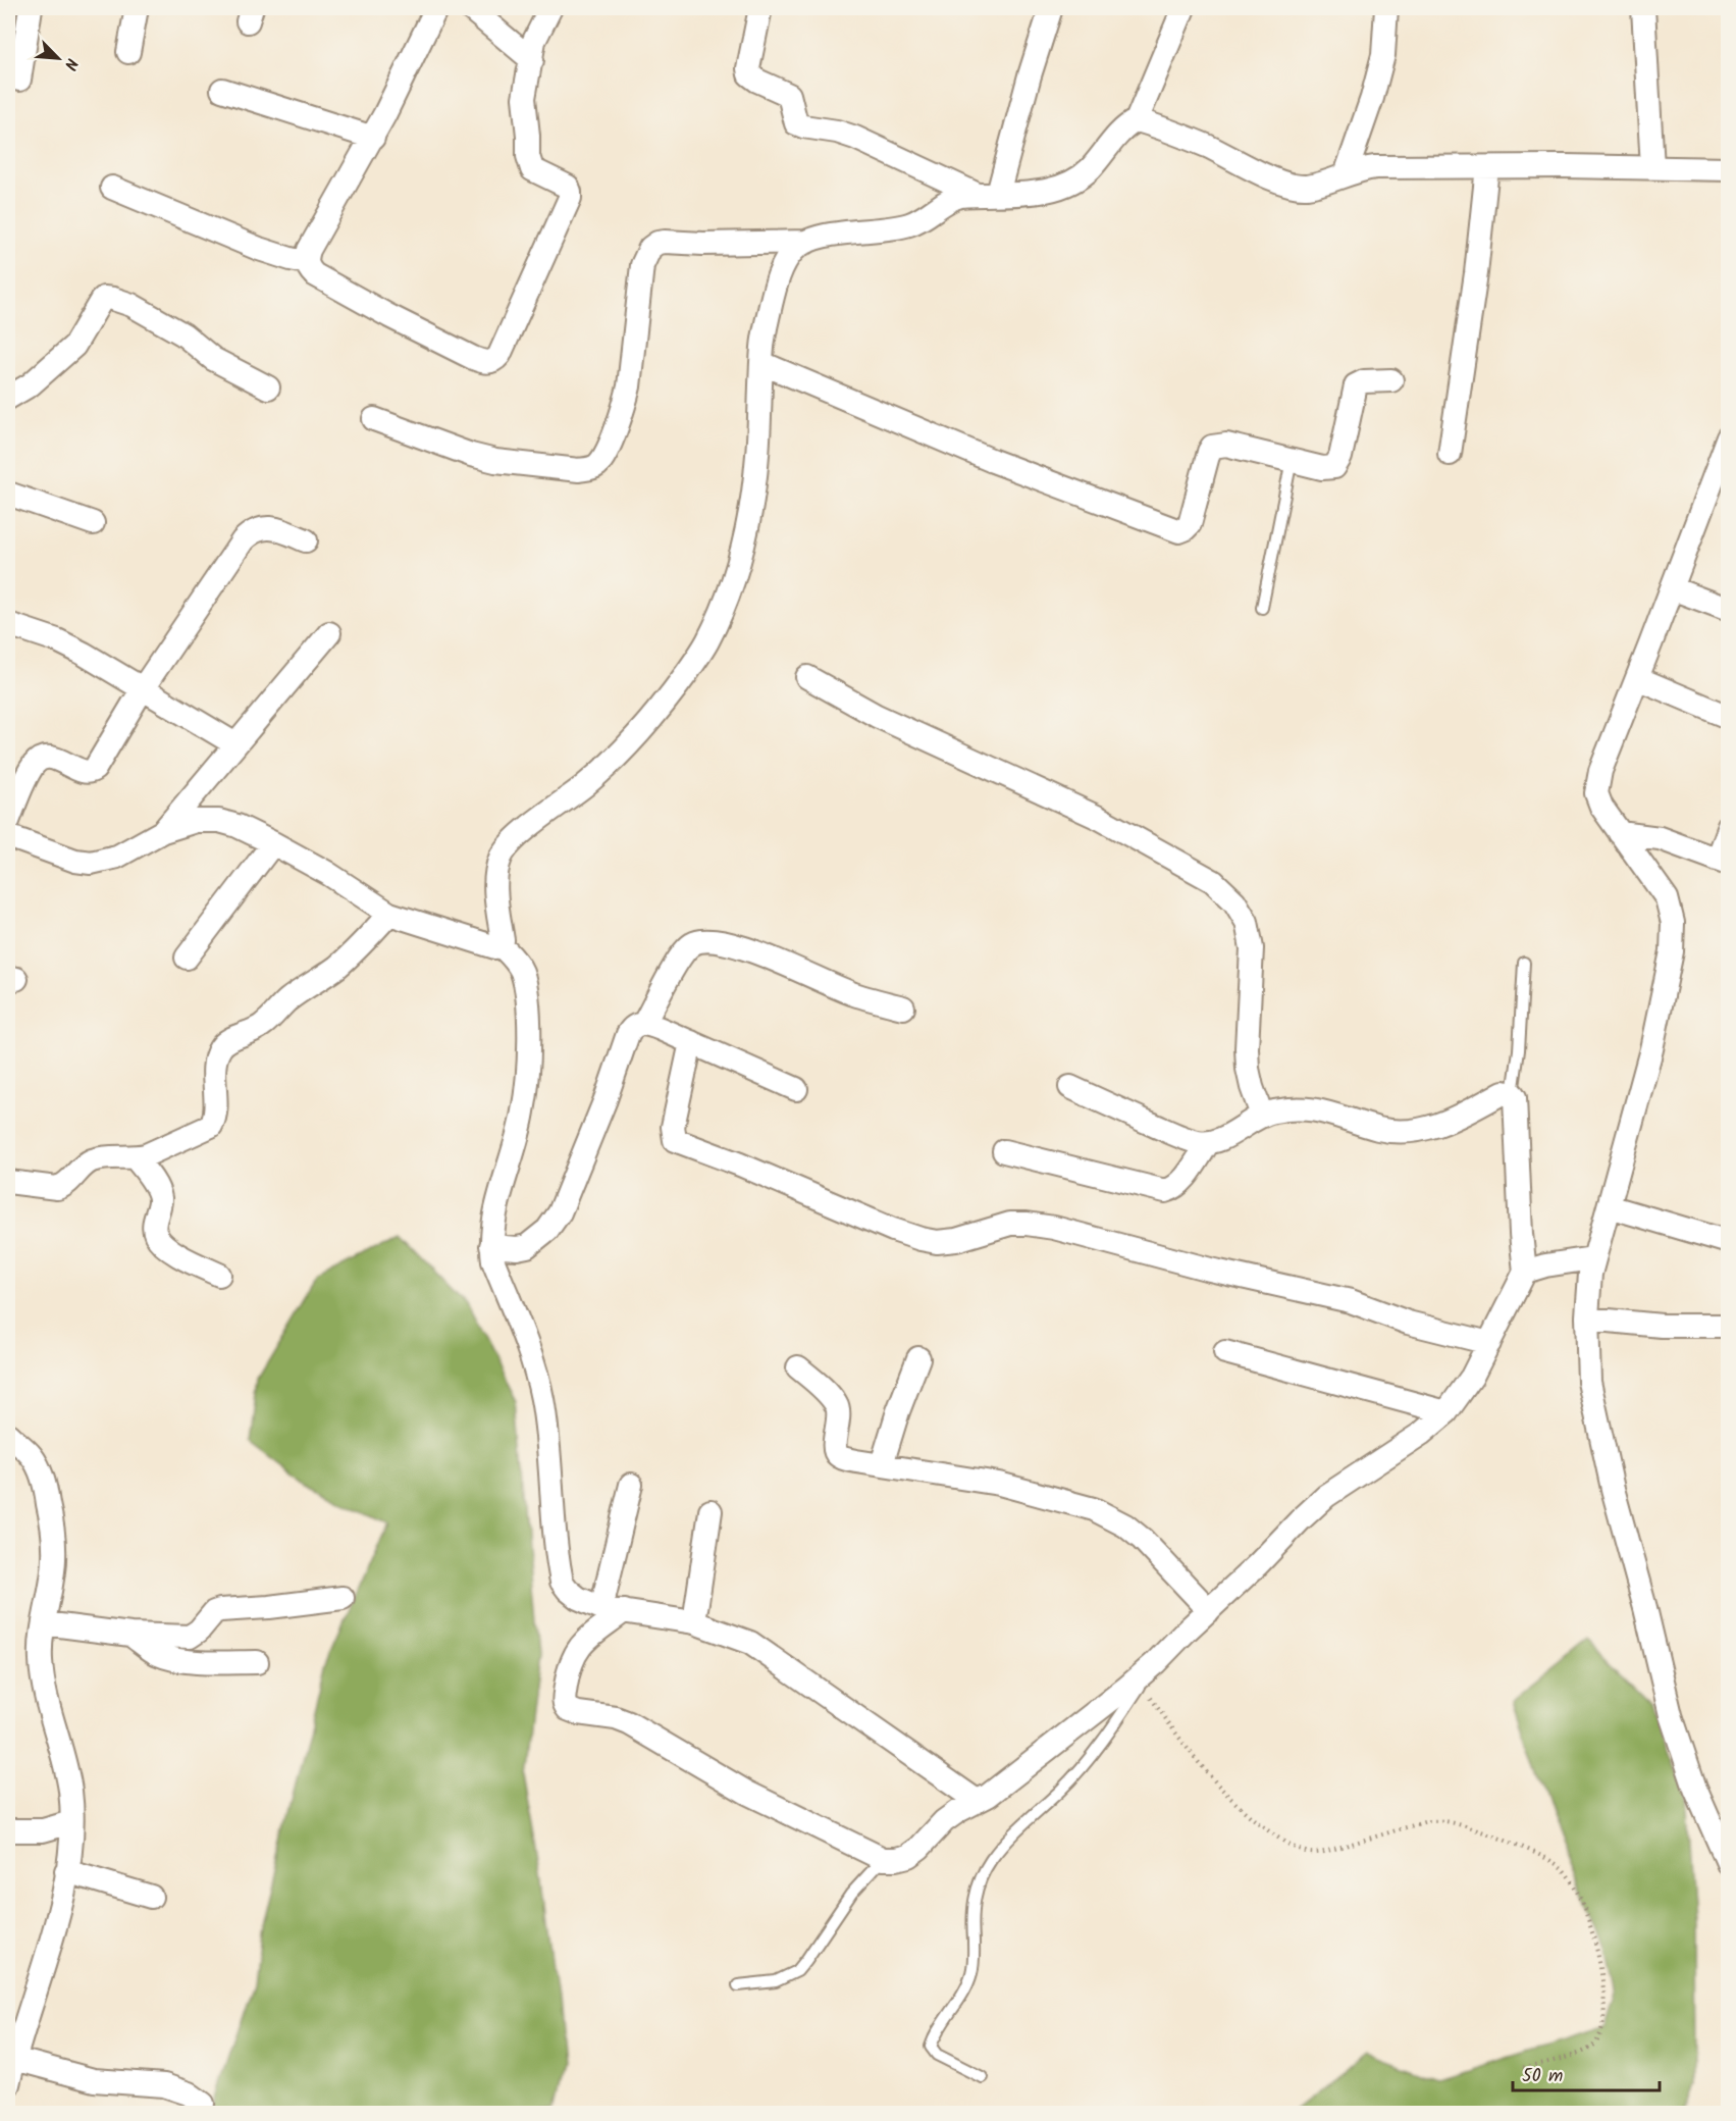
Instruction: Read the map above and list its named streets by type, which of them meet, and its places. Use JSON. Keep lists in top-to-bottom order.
{
  "scale_bar": "50 m",
  "north": "bottom right"
}
